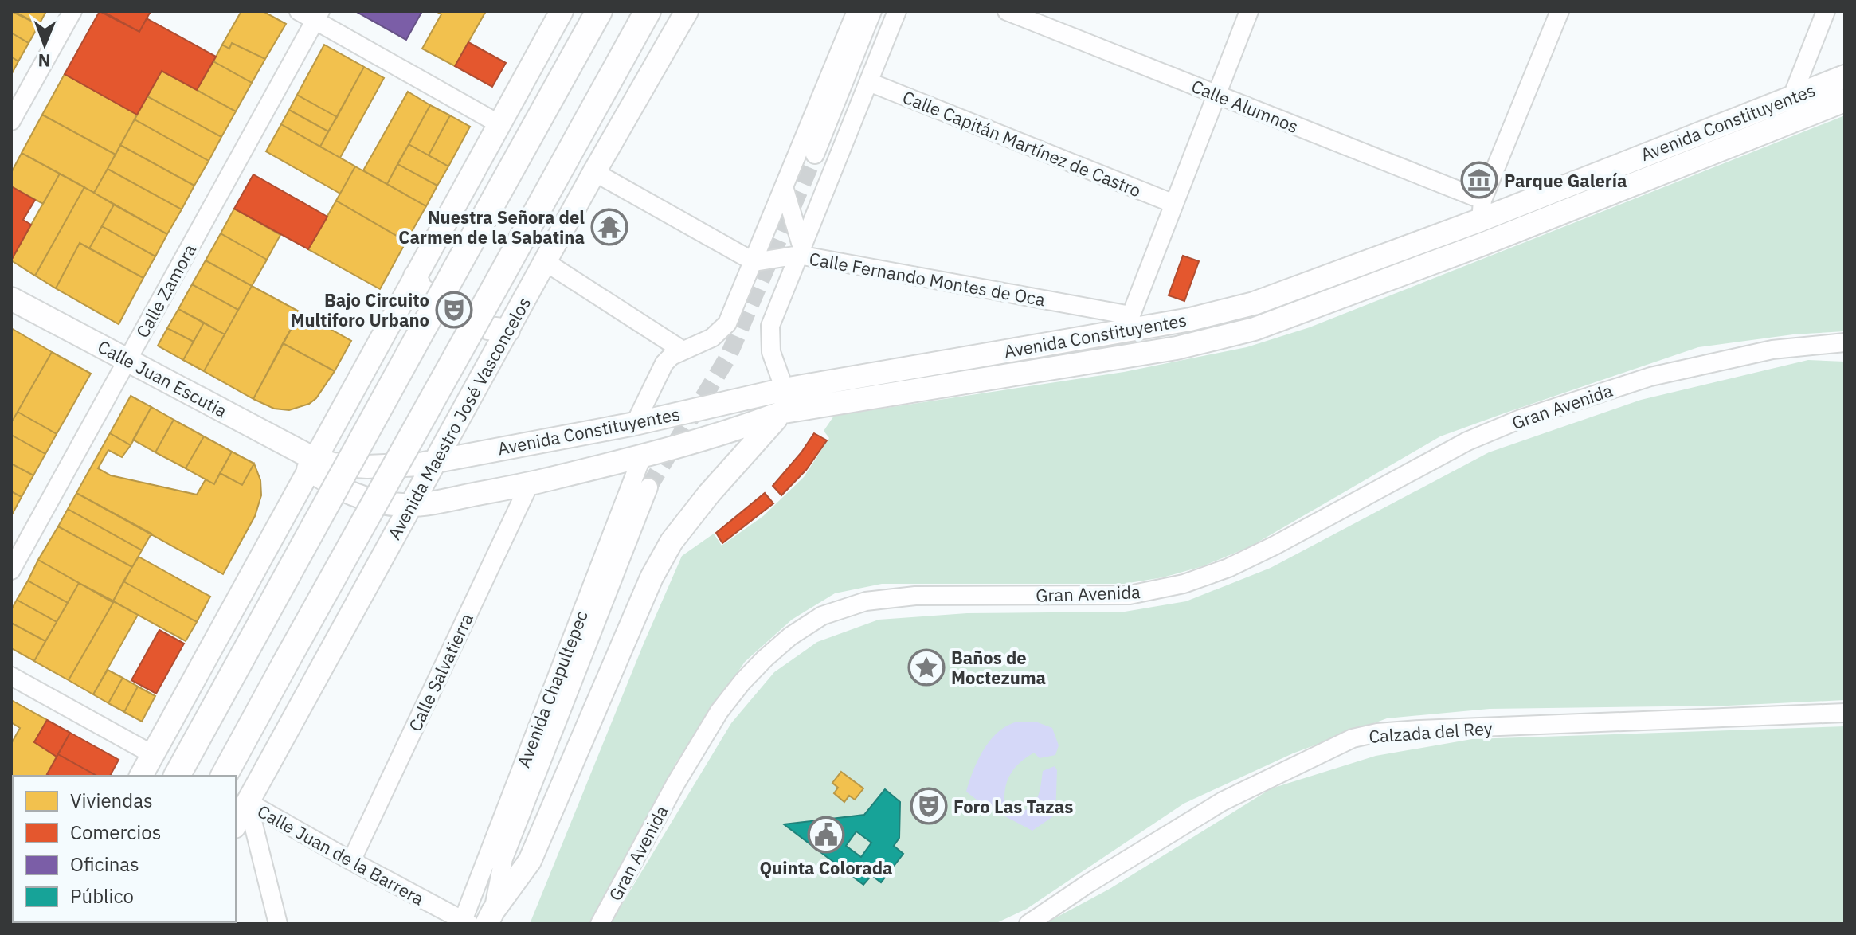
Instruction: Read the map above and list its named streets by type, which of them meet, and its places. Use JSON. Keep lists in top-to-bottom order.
{
  "streets": {
    "main road": ["Avenida Constituyentes", "Calle Juan Escutia", "Avenida Maestro José Vasconcelos"],
    "street": [
      "Calle Alumnos",
      "Calle Capitán Martínez de Castro",
      "Calle Fernando Montes de Oca",
      "Calle Zamora",
      "Gran Avenida",
      "Calle Salvatierra",
      "Avenida Chapultepec",
      "Calzada del Rey",
      "Calle Juan de la Barrera"
    ]
  },
  "crossings": [
    ["Calle Alumnos", "Avenida Constituyentes"],
    ["Avenida Constituyentes", "Calle Fernando Montes de Oca"],
    ["Avenida Constituyentes", "Calle Juan Escutia"],
    ["Avenida Constituyentes", "Avenida Maestro José Vasconcelos"],
    ["Avenida Constituyentes", "Calle Salvatierra"],
    ["Avenida Constituyentes", "Avenida Chapultepec"],
    ["Calle Zamora", "Calle Juan Escutia"],
    ["Avenida Maestro José Vasconcelos", "Calle Juan de la Barrera"],
    ["Calle Salvatierra", "Calle Juan de la Barrera"],
    ["Avenida Chapultepec", "Calle Juan de la Barrera"]
  ],
  "places": {
    "museum": ["Parque Galería"],
    "temple": ["Nuestra Señora del Carmen de la Sabatina"],
    "theatre": ["Bajo Circuito Multiforo Urbano", "Foro Las Tazas"],
    "place": ["Baños de Moctezuma"],
    "public building": ["Quinta Colorada"]
  },
  "legend": [
    "Viviendas",
    "Comercios",
    "Oficinas",
    "Público"
  ],
  "north": "bottom"
}
